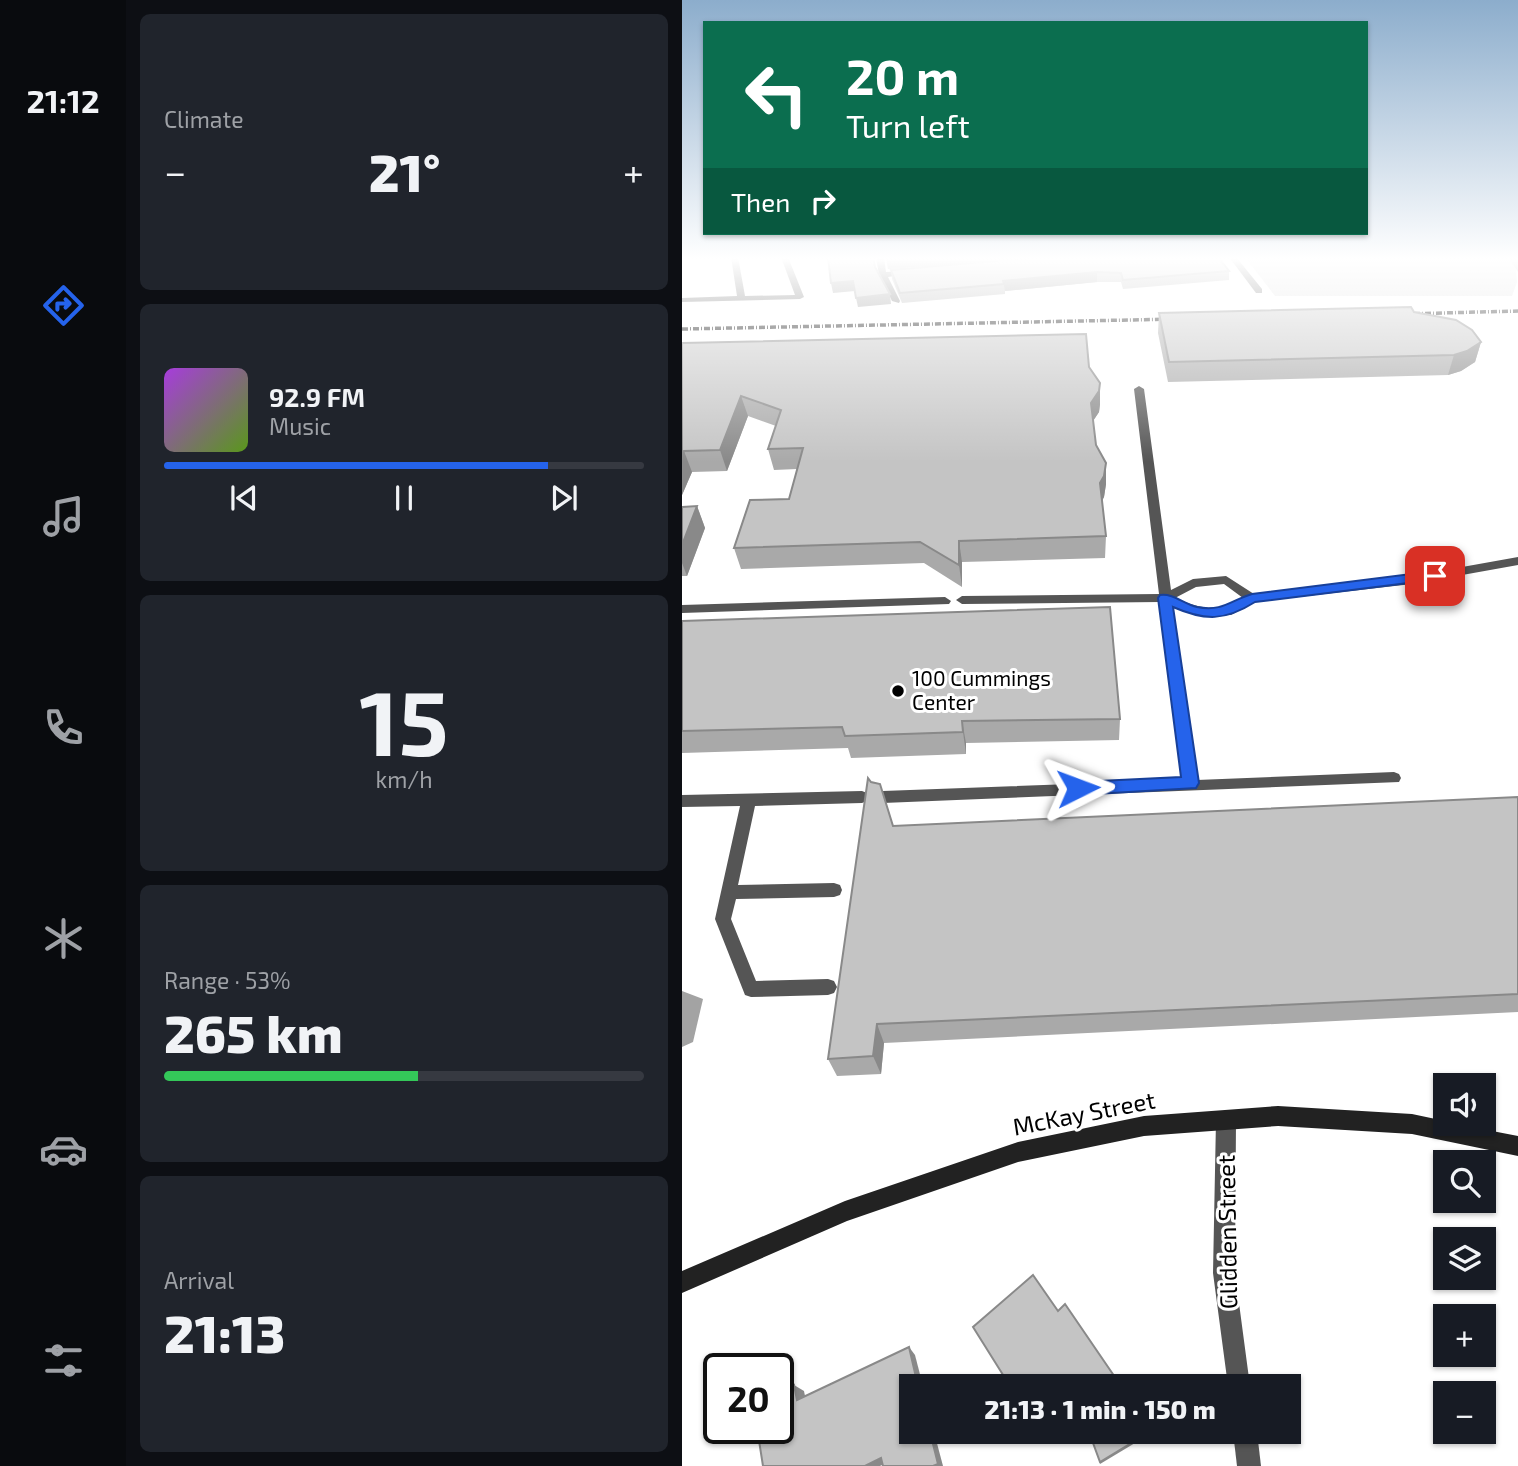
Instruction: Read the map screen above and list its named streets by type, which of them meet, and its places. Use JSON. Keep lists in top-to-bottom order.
{
  "streets": {
    "main road": ["McKay Street"],
    "street": ["Glidden Street"]
  },
  "crossings": [
    ["McKay Street", "Glidden Street"]
  ],
  "places": ["100 Cummings Center"],
  "page": {
    "tabs": "21:12",
    "tile": [
      "Climate",
      ["15", "km/h"],
      ["Range · 53%", "265 km"],
      ["Arrival", "21:13"]
    ],
    "turn": ["20 m", "Turn left"],
    "heat": ["−", "21°", "+"],
    "then": "Then",
    "song": ["92.9 FM", "Music"],
    "map_buttons": ["+", "−"],
    "limit": "20",
    "trip": "21:13 · 1 min · 150 m"
  }
}
